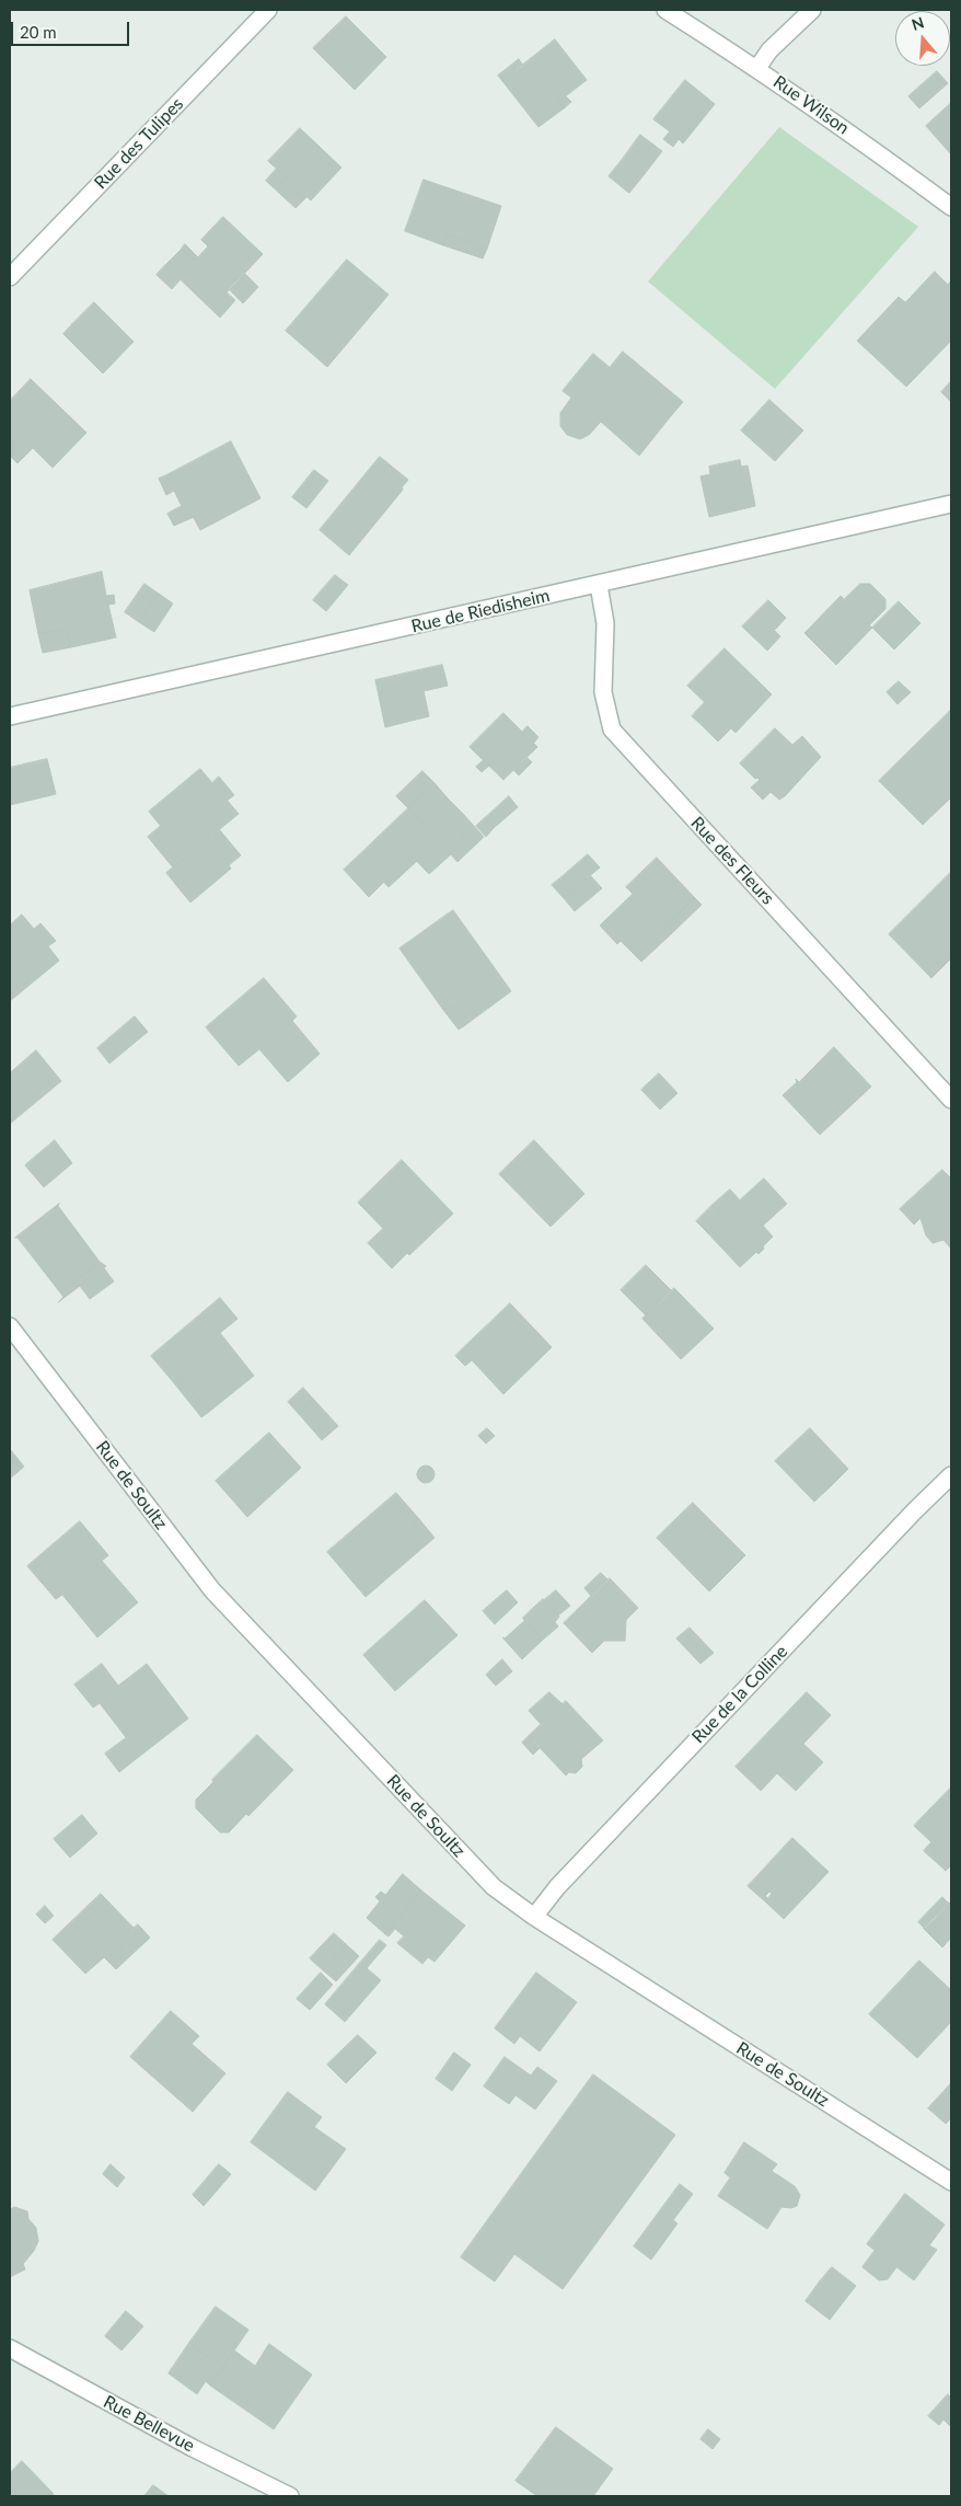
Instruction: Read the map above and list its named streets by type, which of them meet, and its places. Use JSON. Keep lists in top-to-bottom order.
{
  "streets": {
    "street": [
      "Rue Wilson",
      "Rue des Tulipes",
      "Rue de Riedisheim",
      "Rue des Fleurs",
      "Rue de Soultz",
      "Rue de la Colline",
      "Rue Bellevue"
    ]
  },
  "crossings": [
    ["Rue de Riedisheim", "Rue des Fleurs"],
    ["Rue de Soultz", "Rue de la Colline"]
  ],
  "scale_bar": "20 m",
  "north": "top"
}
